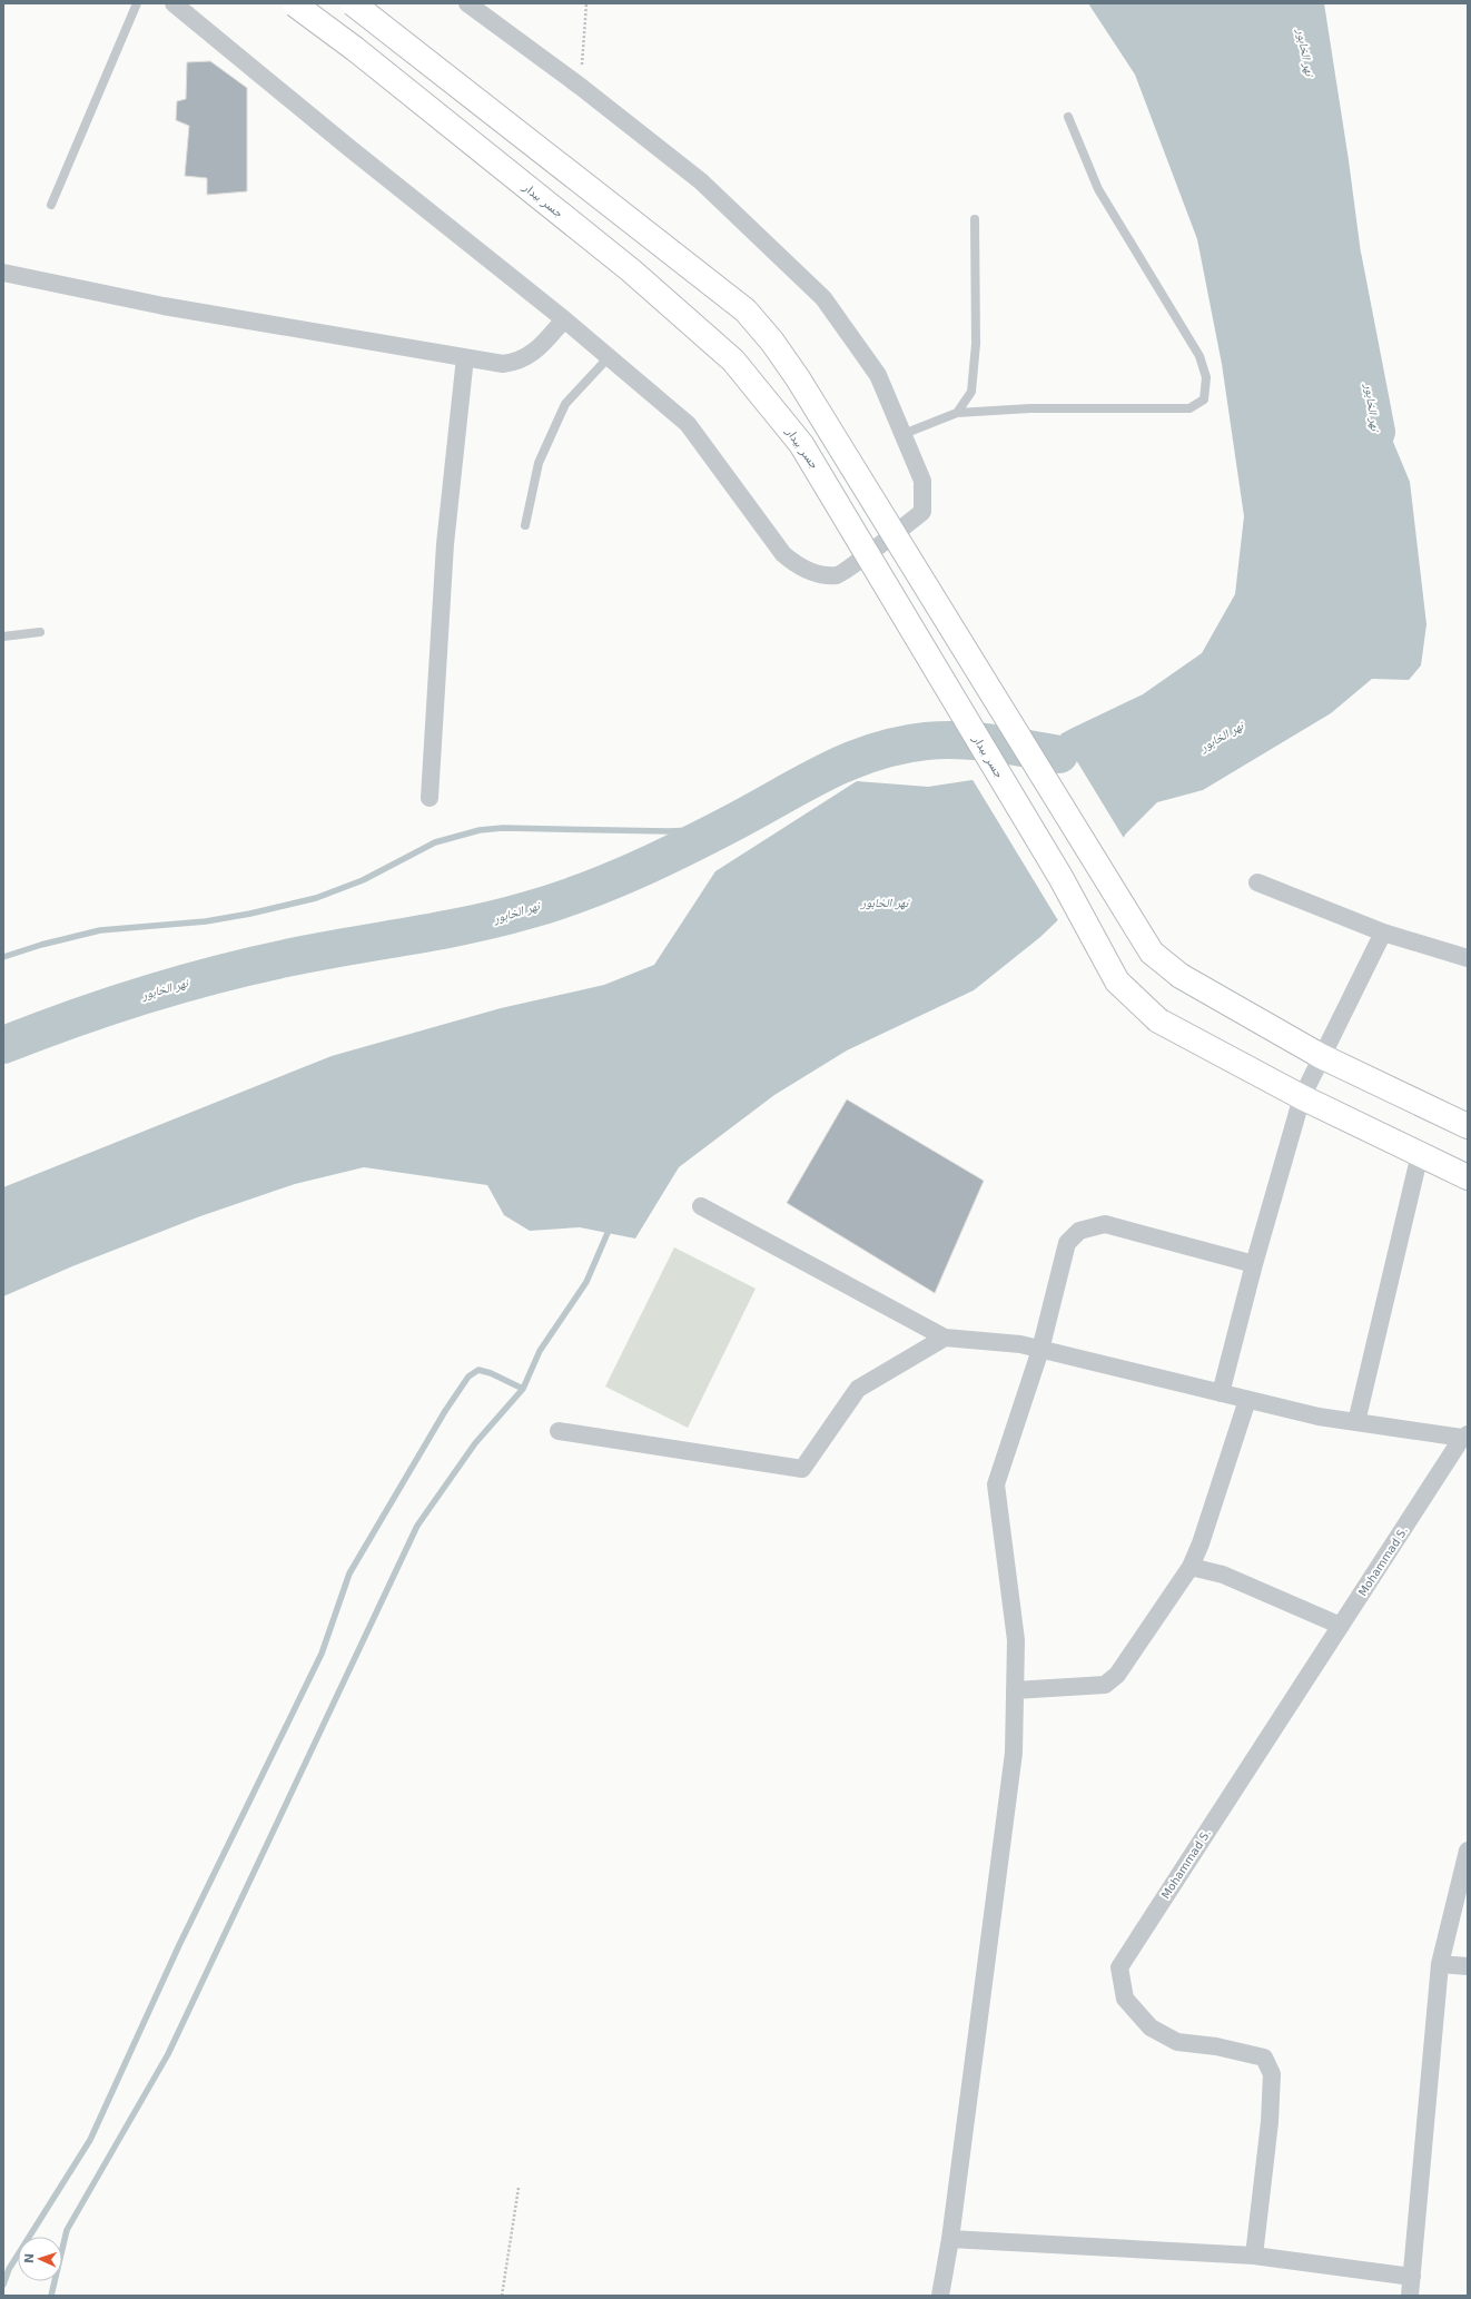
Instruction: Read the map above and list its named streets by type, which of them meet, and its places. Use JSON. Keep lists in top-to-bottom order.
{
  "streets": {
    "main road": ["جسر بيدار"],
    "street": ["Mohammad S."]
  },
  "water": ["نهر الخابور"],
  "north": "left"
}
